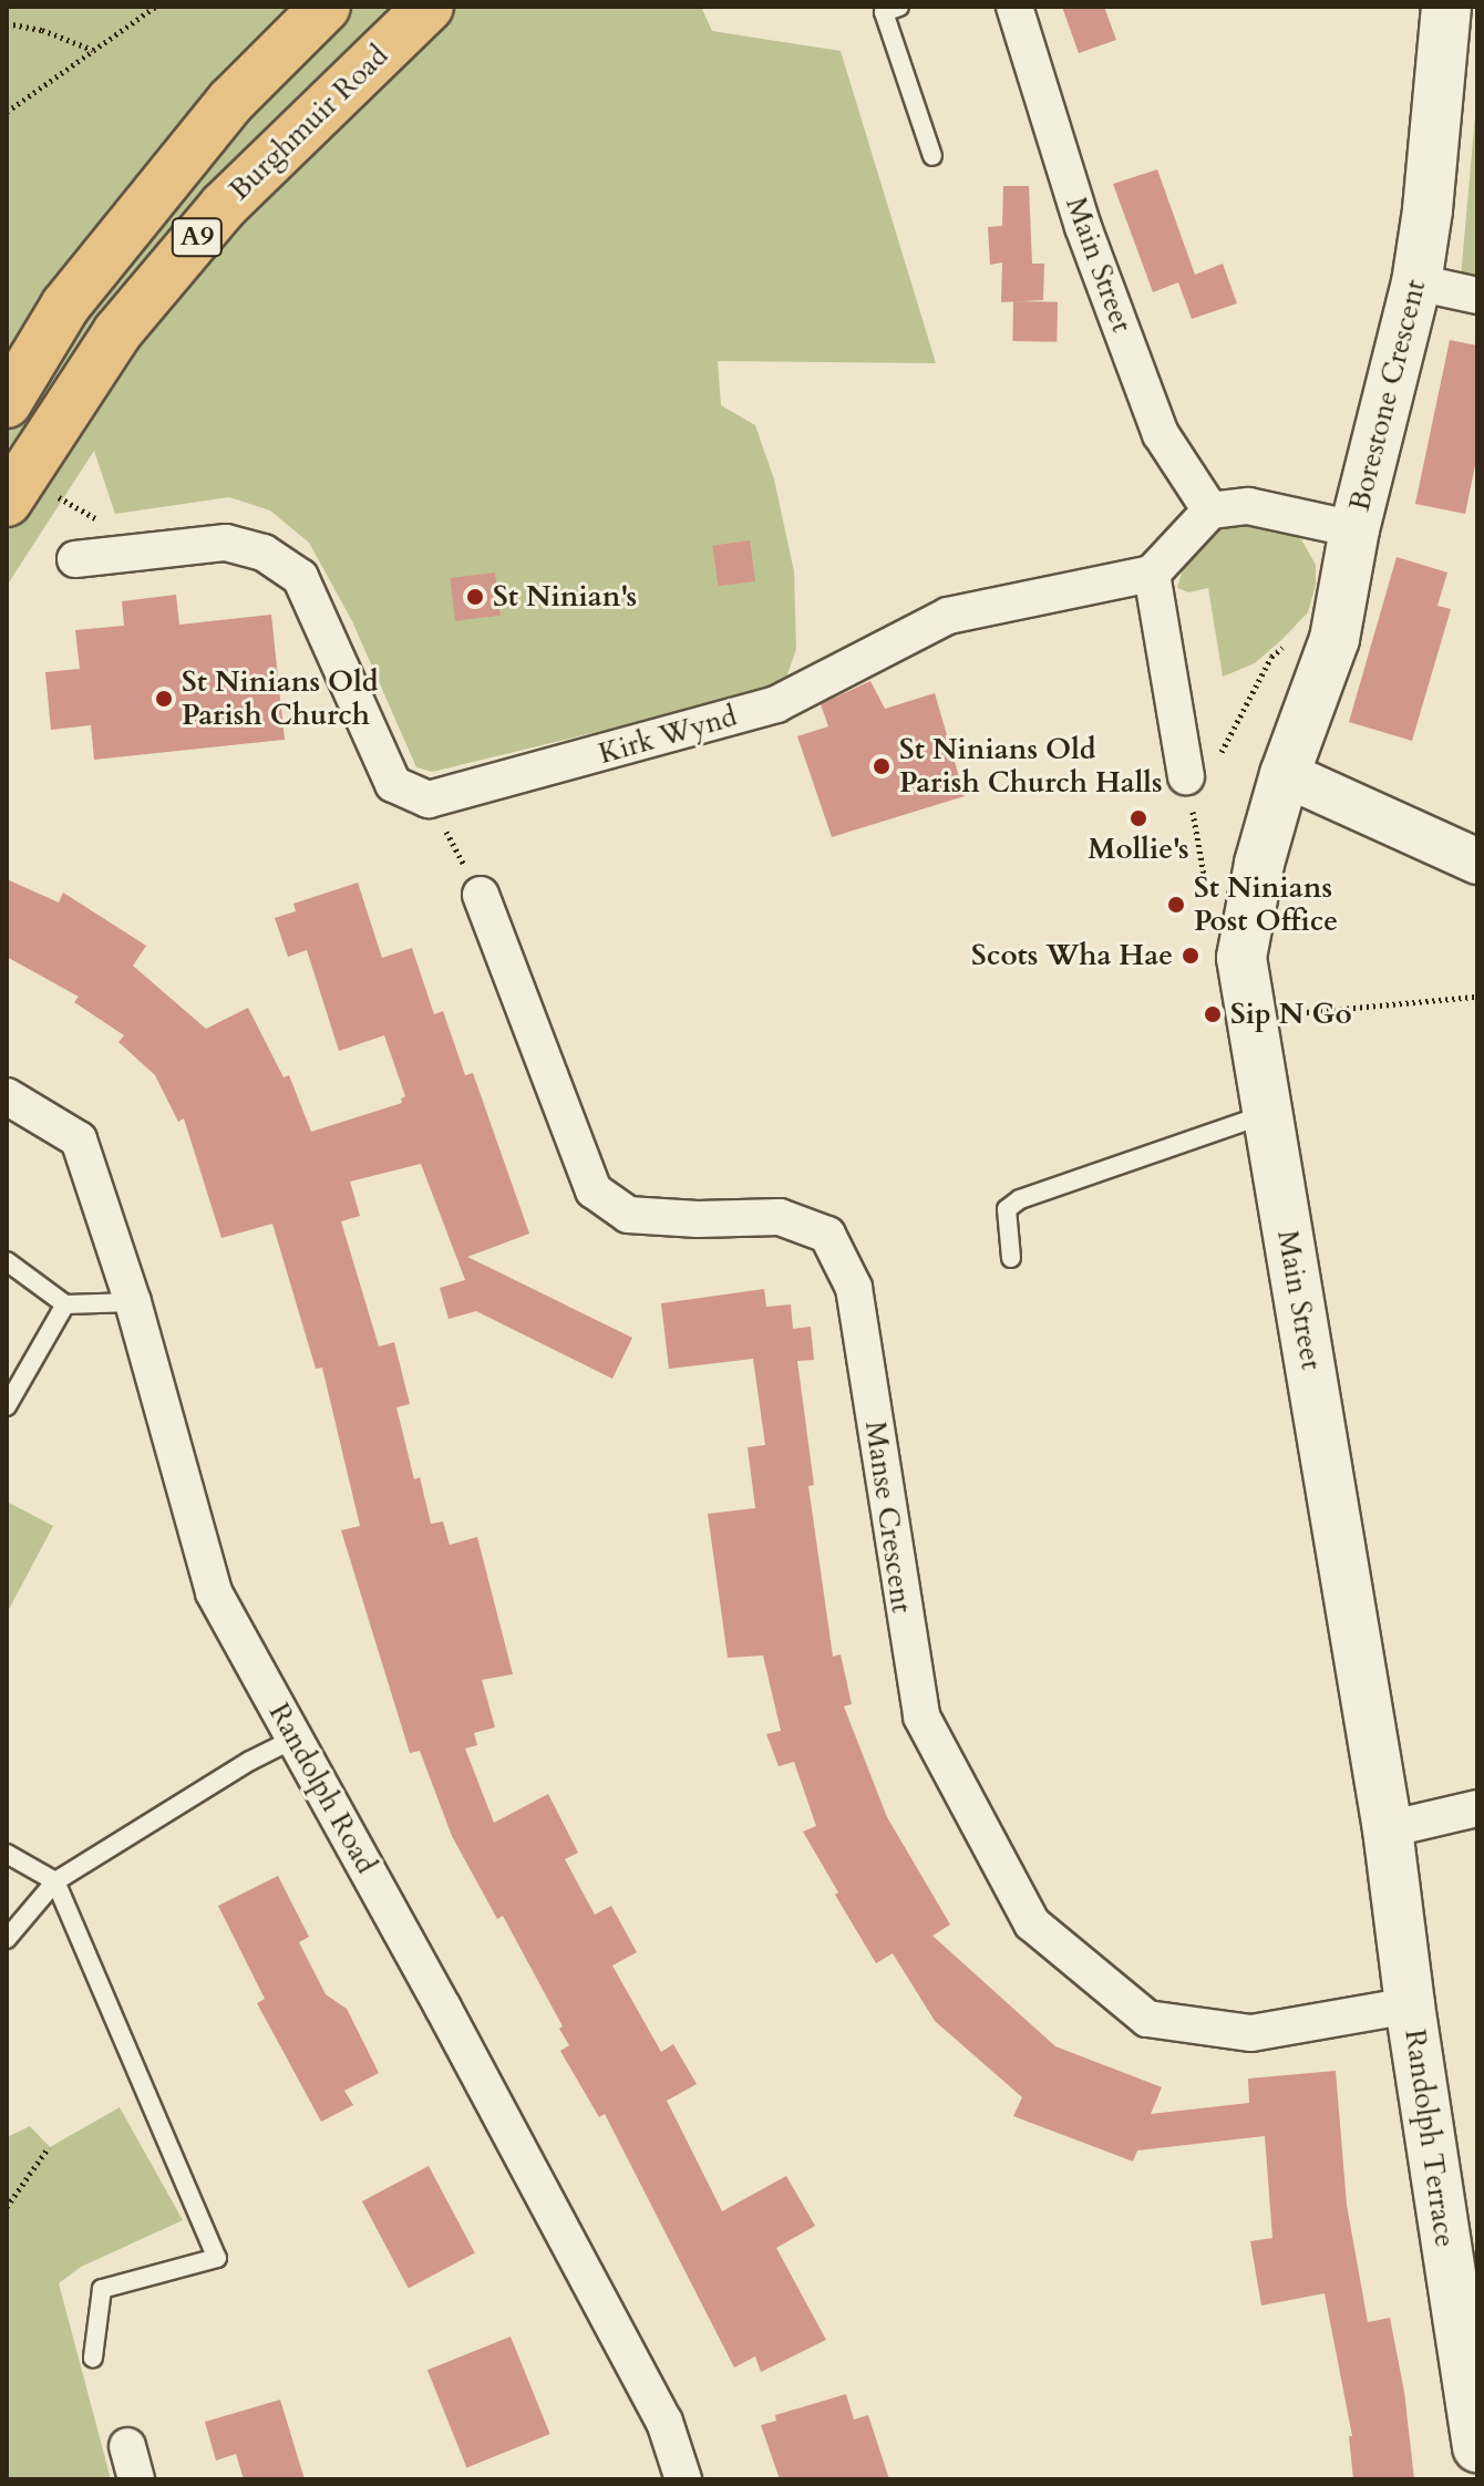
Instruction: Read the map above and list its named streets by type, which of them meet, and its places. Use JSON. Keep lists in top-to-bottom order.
{
  "streets": {
    "main road": [
      "Burghmuir Road",
      "A9",
      "Main Street",
      "Borestone Crescent",
      "Randolph Terrace"
    ],
    "street": ["Kirk Wynd", "Manse Crescent", "Randolph Road"]
  },
  "crossings": [
    ["Main Street", "Borestone Crescent"],
    ["Main Street", "Randolph Terrace"],
    ["Manse Crescent", "Randolph Terrace"]
  ],
  "places": [
    "St Ninian's",
    "St Ninians Old Parish Church",
    "St Ninians Old Parish Church Halls",
    "Mollie's",
    "St Ninians Post Office",
    "Scots Wha Hae",
    "Sip N Go"
  ]
}
